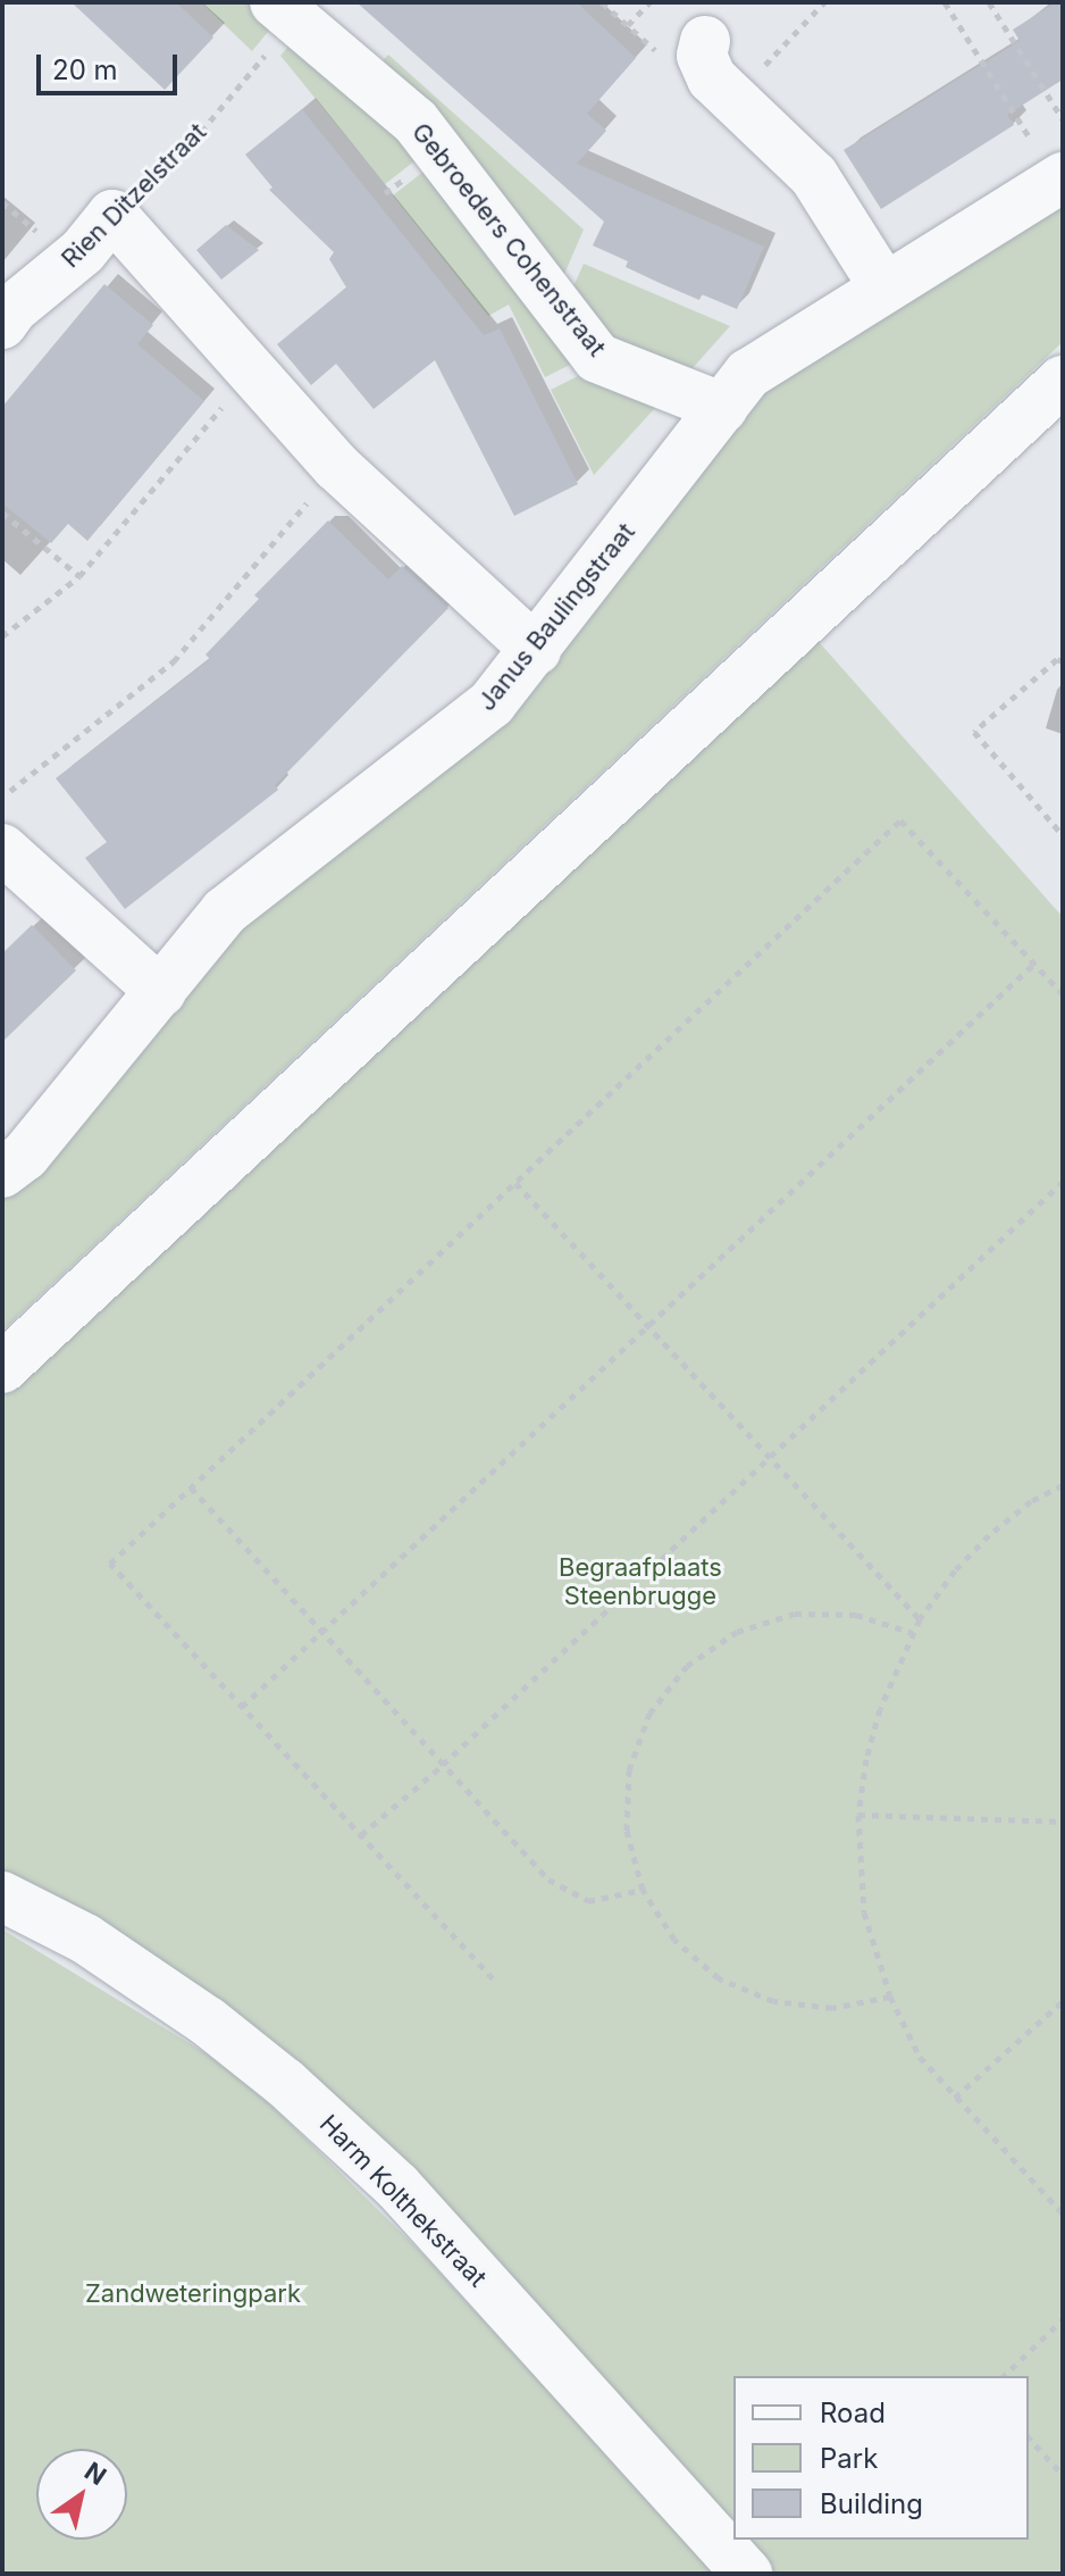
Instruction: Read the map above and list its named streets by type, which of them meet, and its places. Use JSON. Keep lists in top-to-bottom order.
{
  "streets": {
    "street": [
      "Rien Ditzelstraat",
      "Gebroeders Cohenstraat",
      "Janus Baulingstraat",
      "Harm Kolthekstraat"
    ]
  },
  "crossings": [
    ["Rien Ditzelstraat", "Gebroeders Cohenstraat"],
    ["Gebroeders Cohenstraat", "Janus Baulingstraat"]
  ],
  "parks": ["Begraafplaats Steenbrugge", "Zandweteringpark"],
  "legend": ["Road", "Park", "Building"],
  "scale_bar": "20 m",
  "north": "top right"
}
